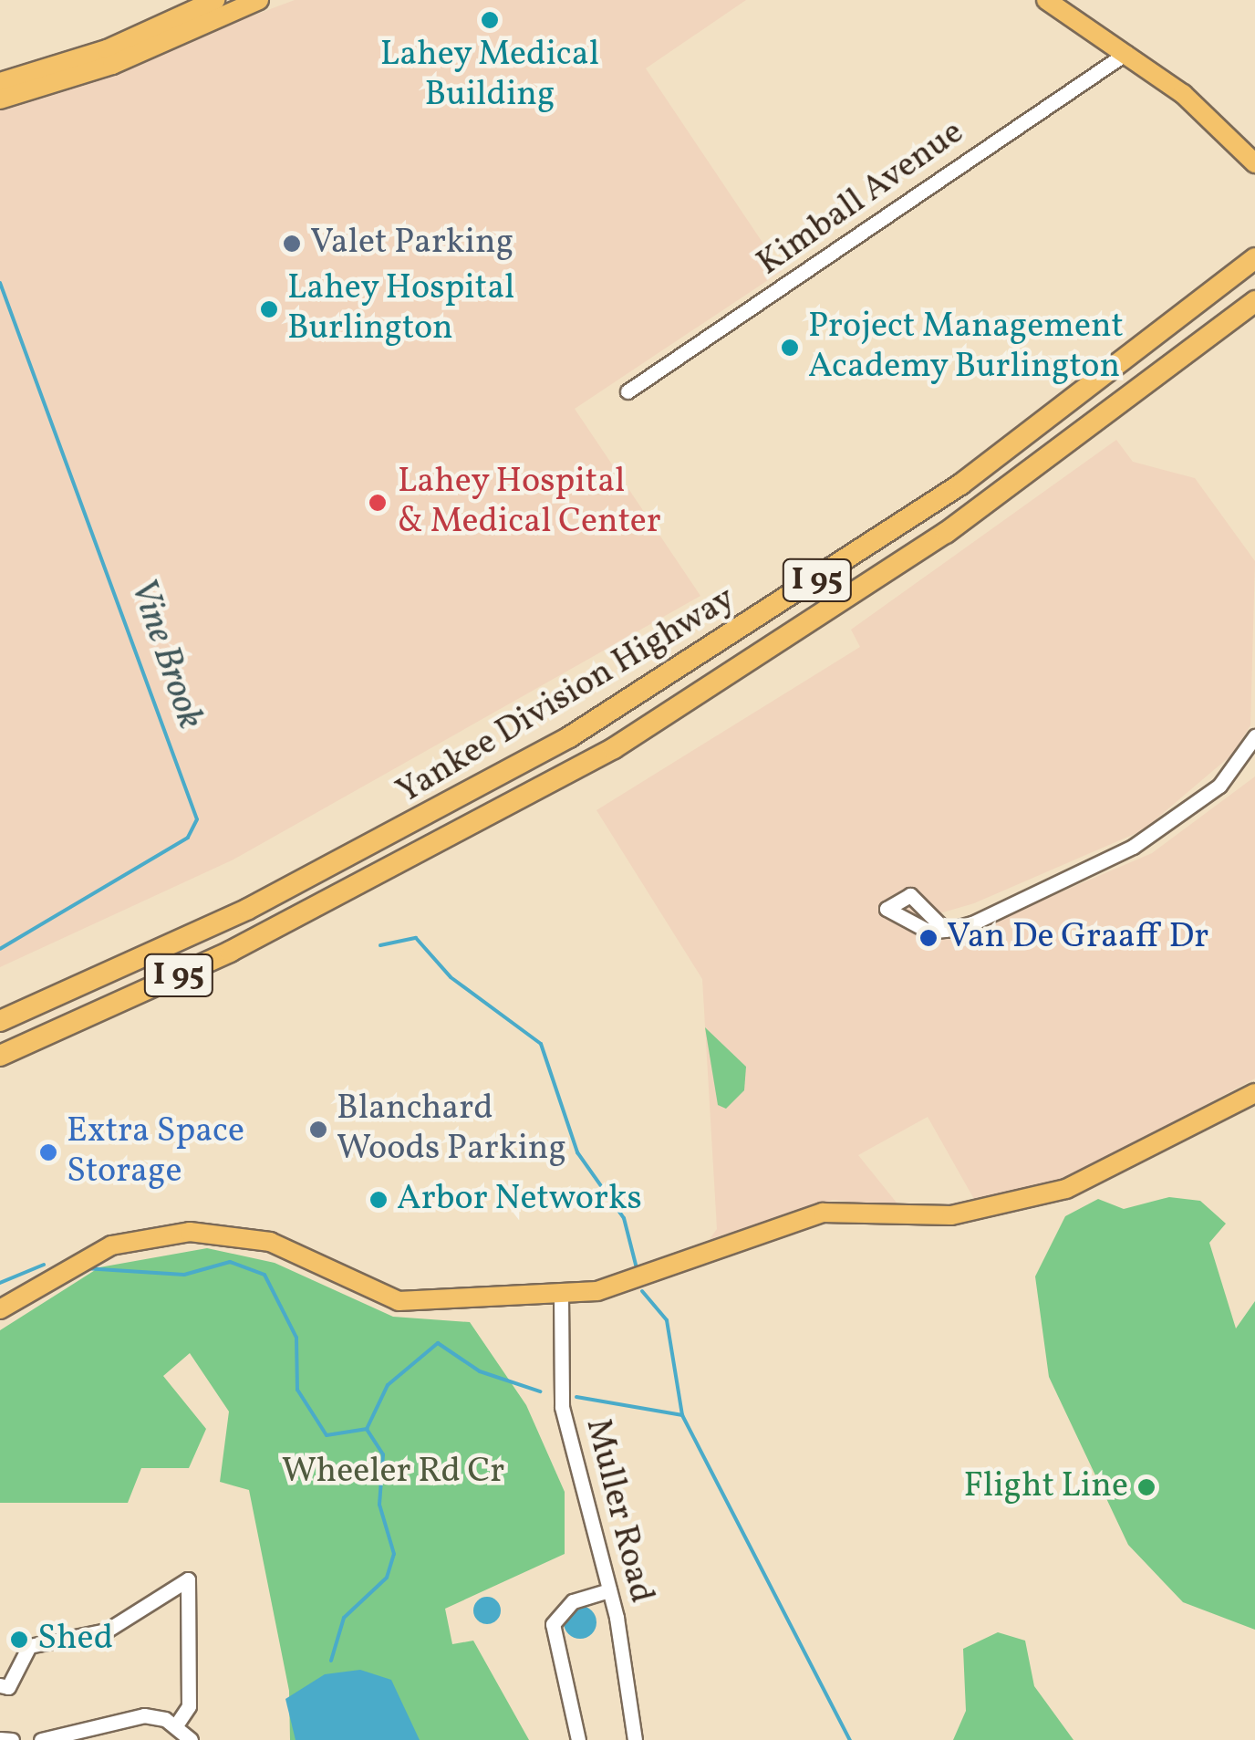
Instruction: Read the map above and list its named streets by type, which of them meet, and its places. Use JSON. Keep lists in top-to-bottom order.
{
  "streets": {
    "highway": ["I 95", "Yankee Division Highway"],
    "street": ["Kimball Avenue", "Muller Road"]
  },
  "water": ["Vine Brook"],
  "parks": ["Wheeler Rd Cr"],
  "places": [
    "Lahey Medical Building",
    "Valet Parking",
    "Lahey Hospital Burlington",
    "Project Management Academy Burlington",
    "Lahey Hospital & Medical Center",
    "Van De Graaff Dr",
    "Blanchard Woods Parking",
    "Extra Space Storage",
    "Arbor Networks",
    "Flight Line",
    "Shed"
  ]
}
